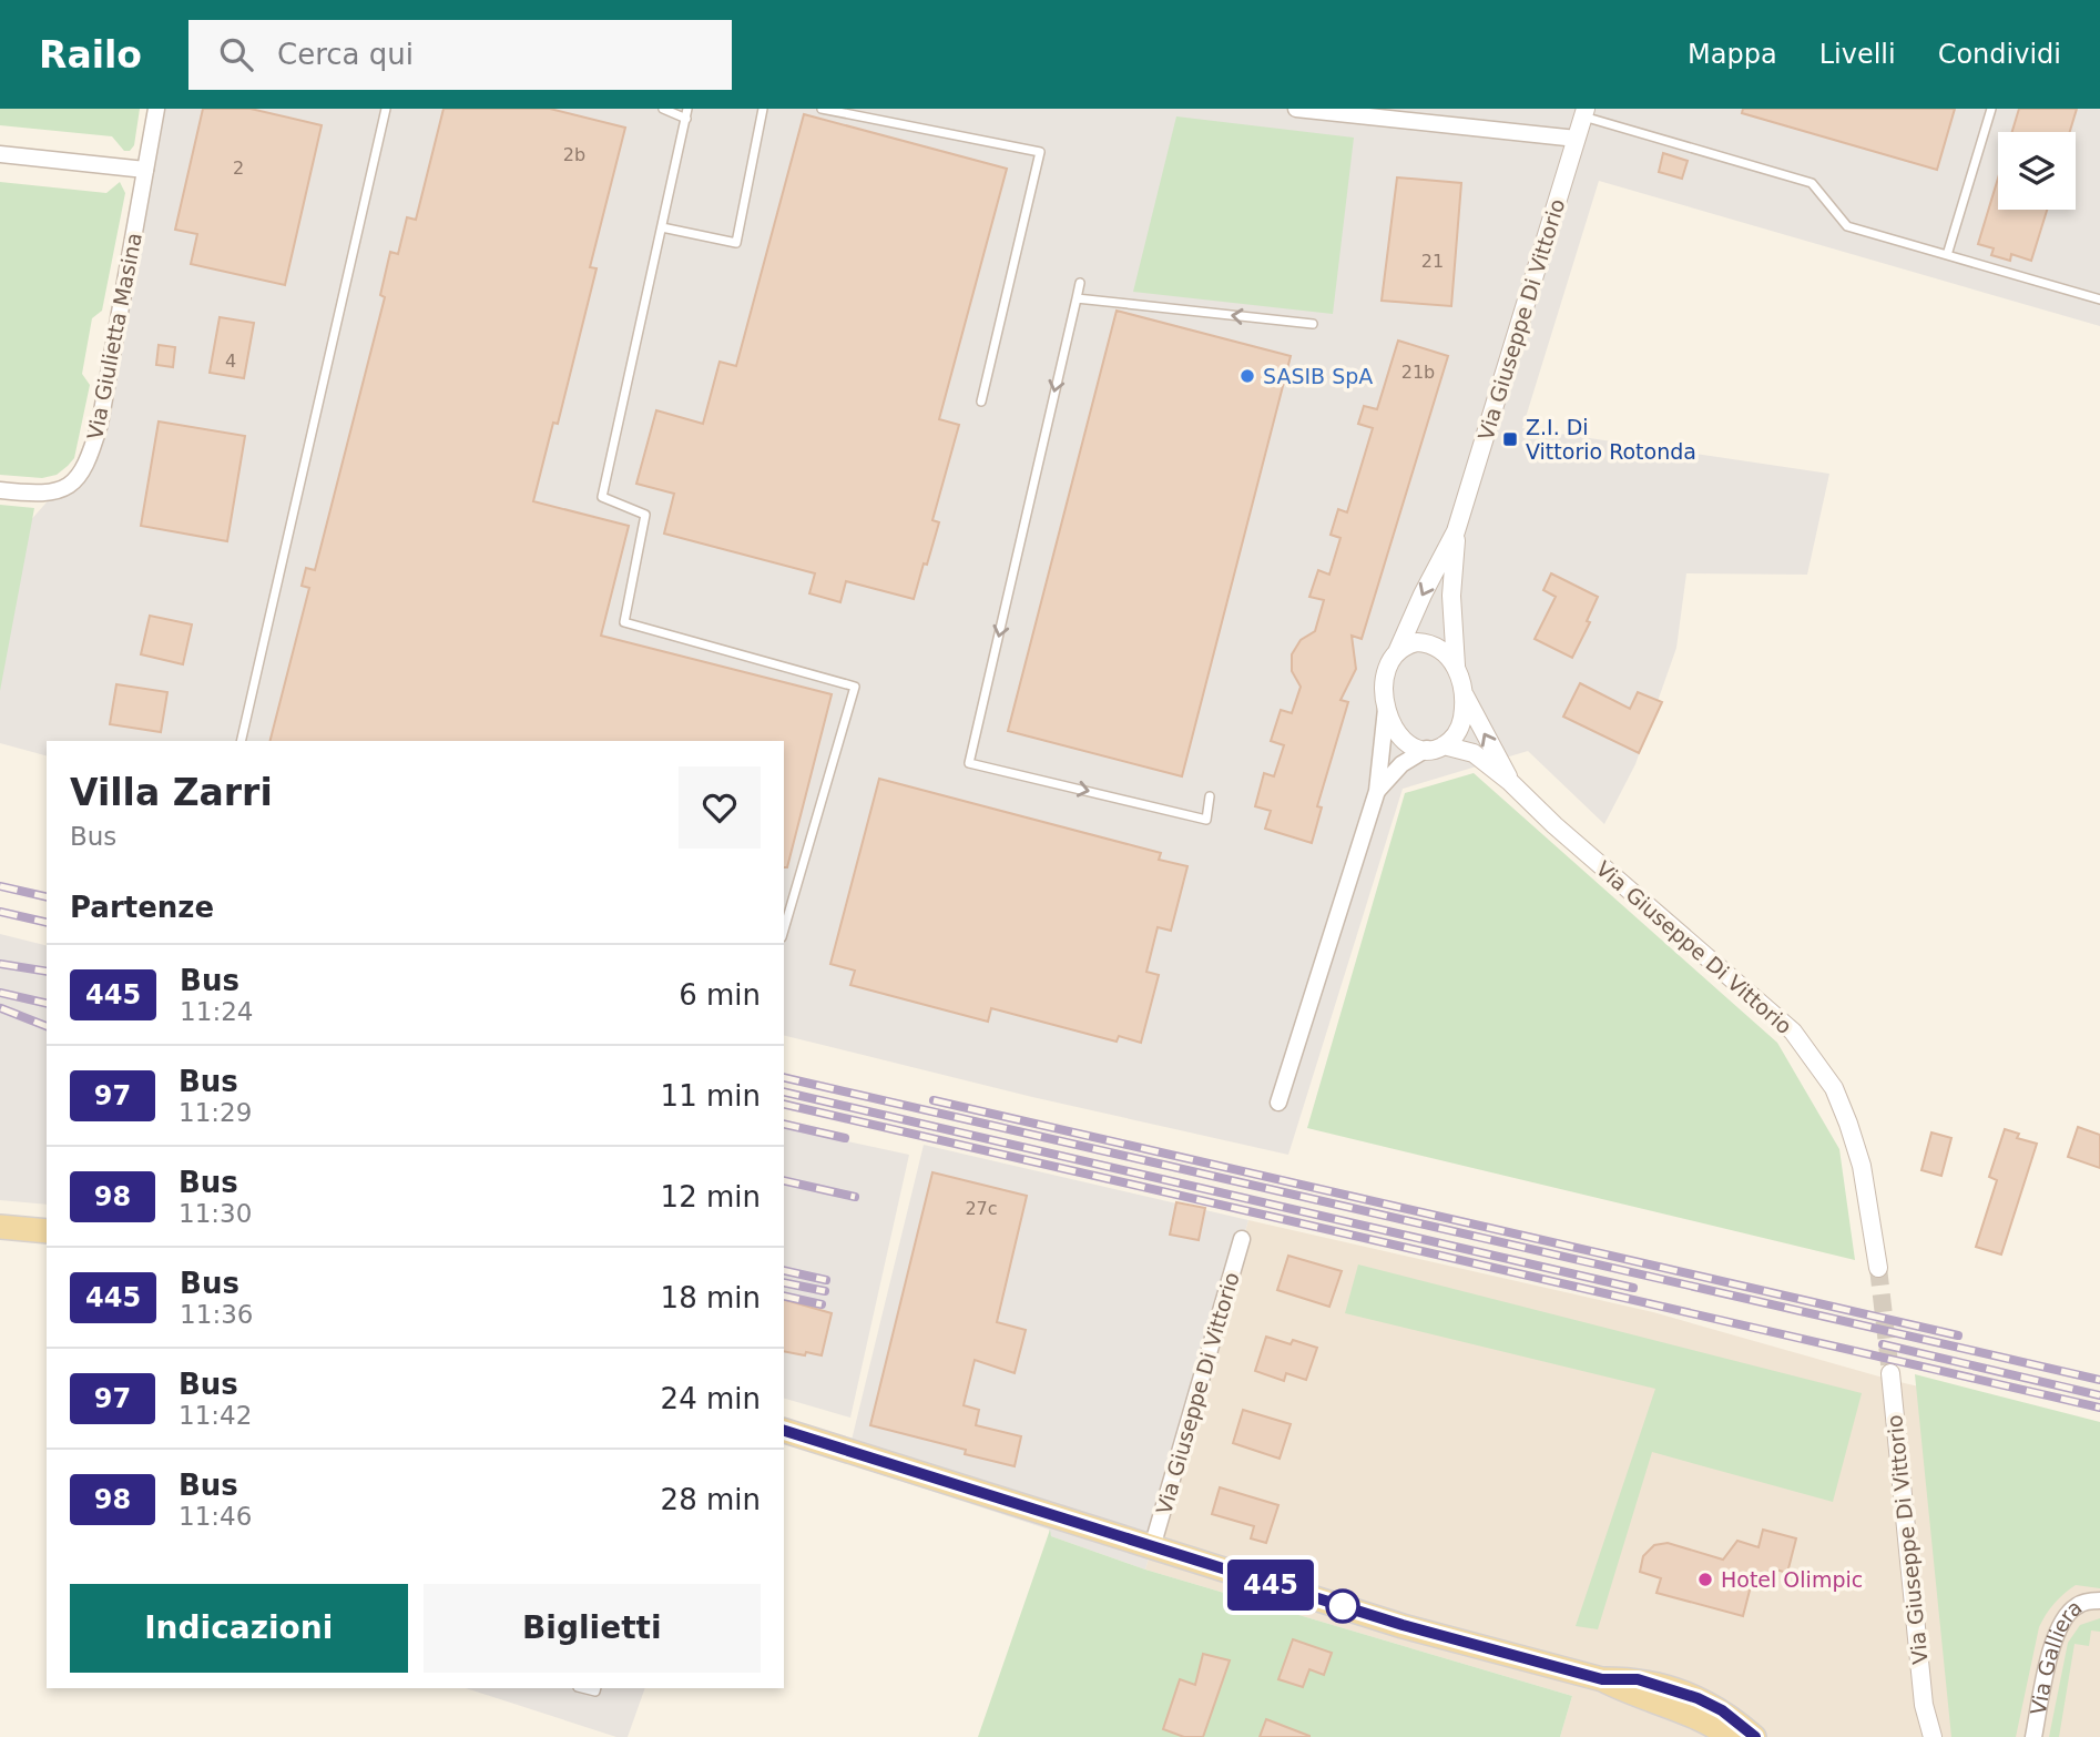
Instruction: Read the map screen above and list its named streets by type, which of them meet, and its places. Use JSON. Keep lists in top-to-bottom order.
{
  "streets": {
    "street": ["Via Giuseppe Di Vittorio", "Via Giulietta Masina", "Via Galliera"]
  },
  "places": {
    "other": ["SASIB SpA", "Hotel Olimpic"],
    "transit": ["Z.I. Di Vittorio Rotonda"]
  },
  "lines": ["bus line 445"],
  "house_numbers": [
    "2b",
    "2",
    "21",
    "4",
    "21b",
    "27c"
  ],
  "page": {
    "header": "Railo",
    "search": "Cerca qui",
    "nav": ["Mappa", "Livelli", "Condividi"],
    "on_map": "445",
    "heading": [
      ["Villa Zarri", "Bus"],
      "Partenze"
    ],
    "list": [
      {
        "mark": "445",
        "name": "Bus",
        "note": "11:24",
        "value": "6 min"
      },
      {
        "mark": "97",
        "name": "Bus",
        "note": "11:29",
        "value": "11 min"
      },
      {
        "mark": "98",
        "name": "Bus",
        "note": "11:30",
        "value": "12 min"
      },
      {
        "mark": "445",
        "name": "Bus",
        "note": "11:36",
        "value": "18 min"
      },
      {
        "mark": "97",
        "name": "Bus",
        "note": "11:42",
        "value": "24 min"
      },
      {
        "mark": "98",
        "name": "Bus",
        "note": "11:46",
        "value": "28 min"
      }
    ],
    "buttons": ["Indicazioni", "Biglietti"]
  }
}
